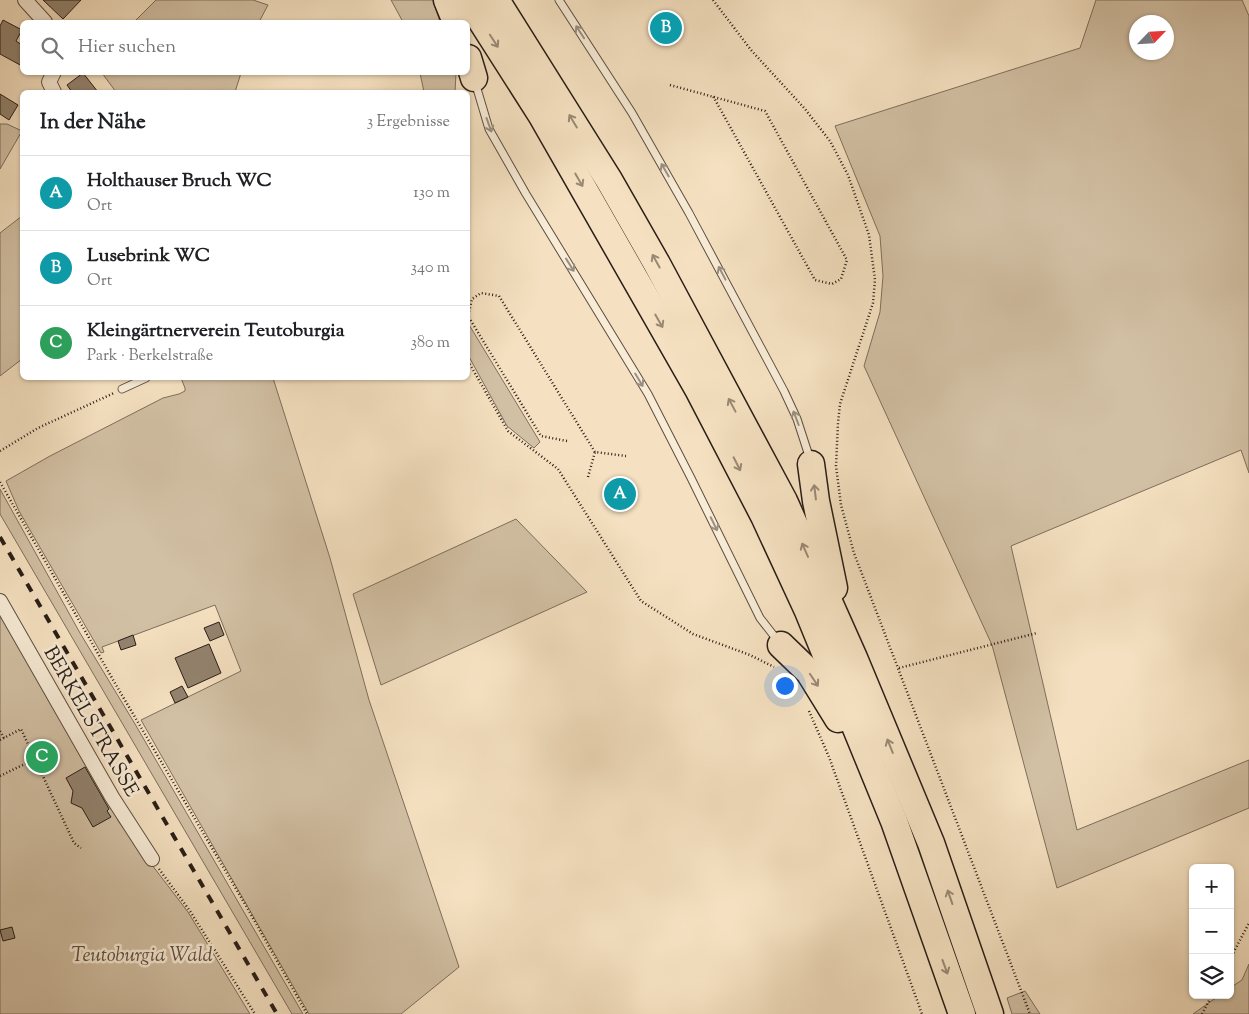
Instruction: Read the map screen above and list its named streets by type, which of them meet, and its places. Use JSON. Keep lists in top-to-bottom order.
{
  "streets": {
    "street": ["BERKELSTRASSE"]
  },
  "parks": ["Teutoburgia Wald"],
  "north": "top right",
  "page": {
    "pins": ["B", "A", "C"],
    "search": "Hier suchen",
    "heading": ["In der Nähe", "3 Ergebnisse"],
    "list": [
      {
        "mark": "A",
        "name": "Holthauser Bruch WC",
        "note": "Ort",
        "value": "130 m"
      },
      {
        "mark": "B",
        "name": "Lusebrink WC",
        "note": "Ort",
        "value": "340 m"
      },
      {
        "mark": "C",
        "name": "Kleingärtnerverein Teutoburgia",
        "note": "Park · Berkelstraße",
        "value": "380 m"
      }
    ],
    "map_buttons": ["+", "−"]
  }
}
